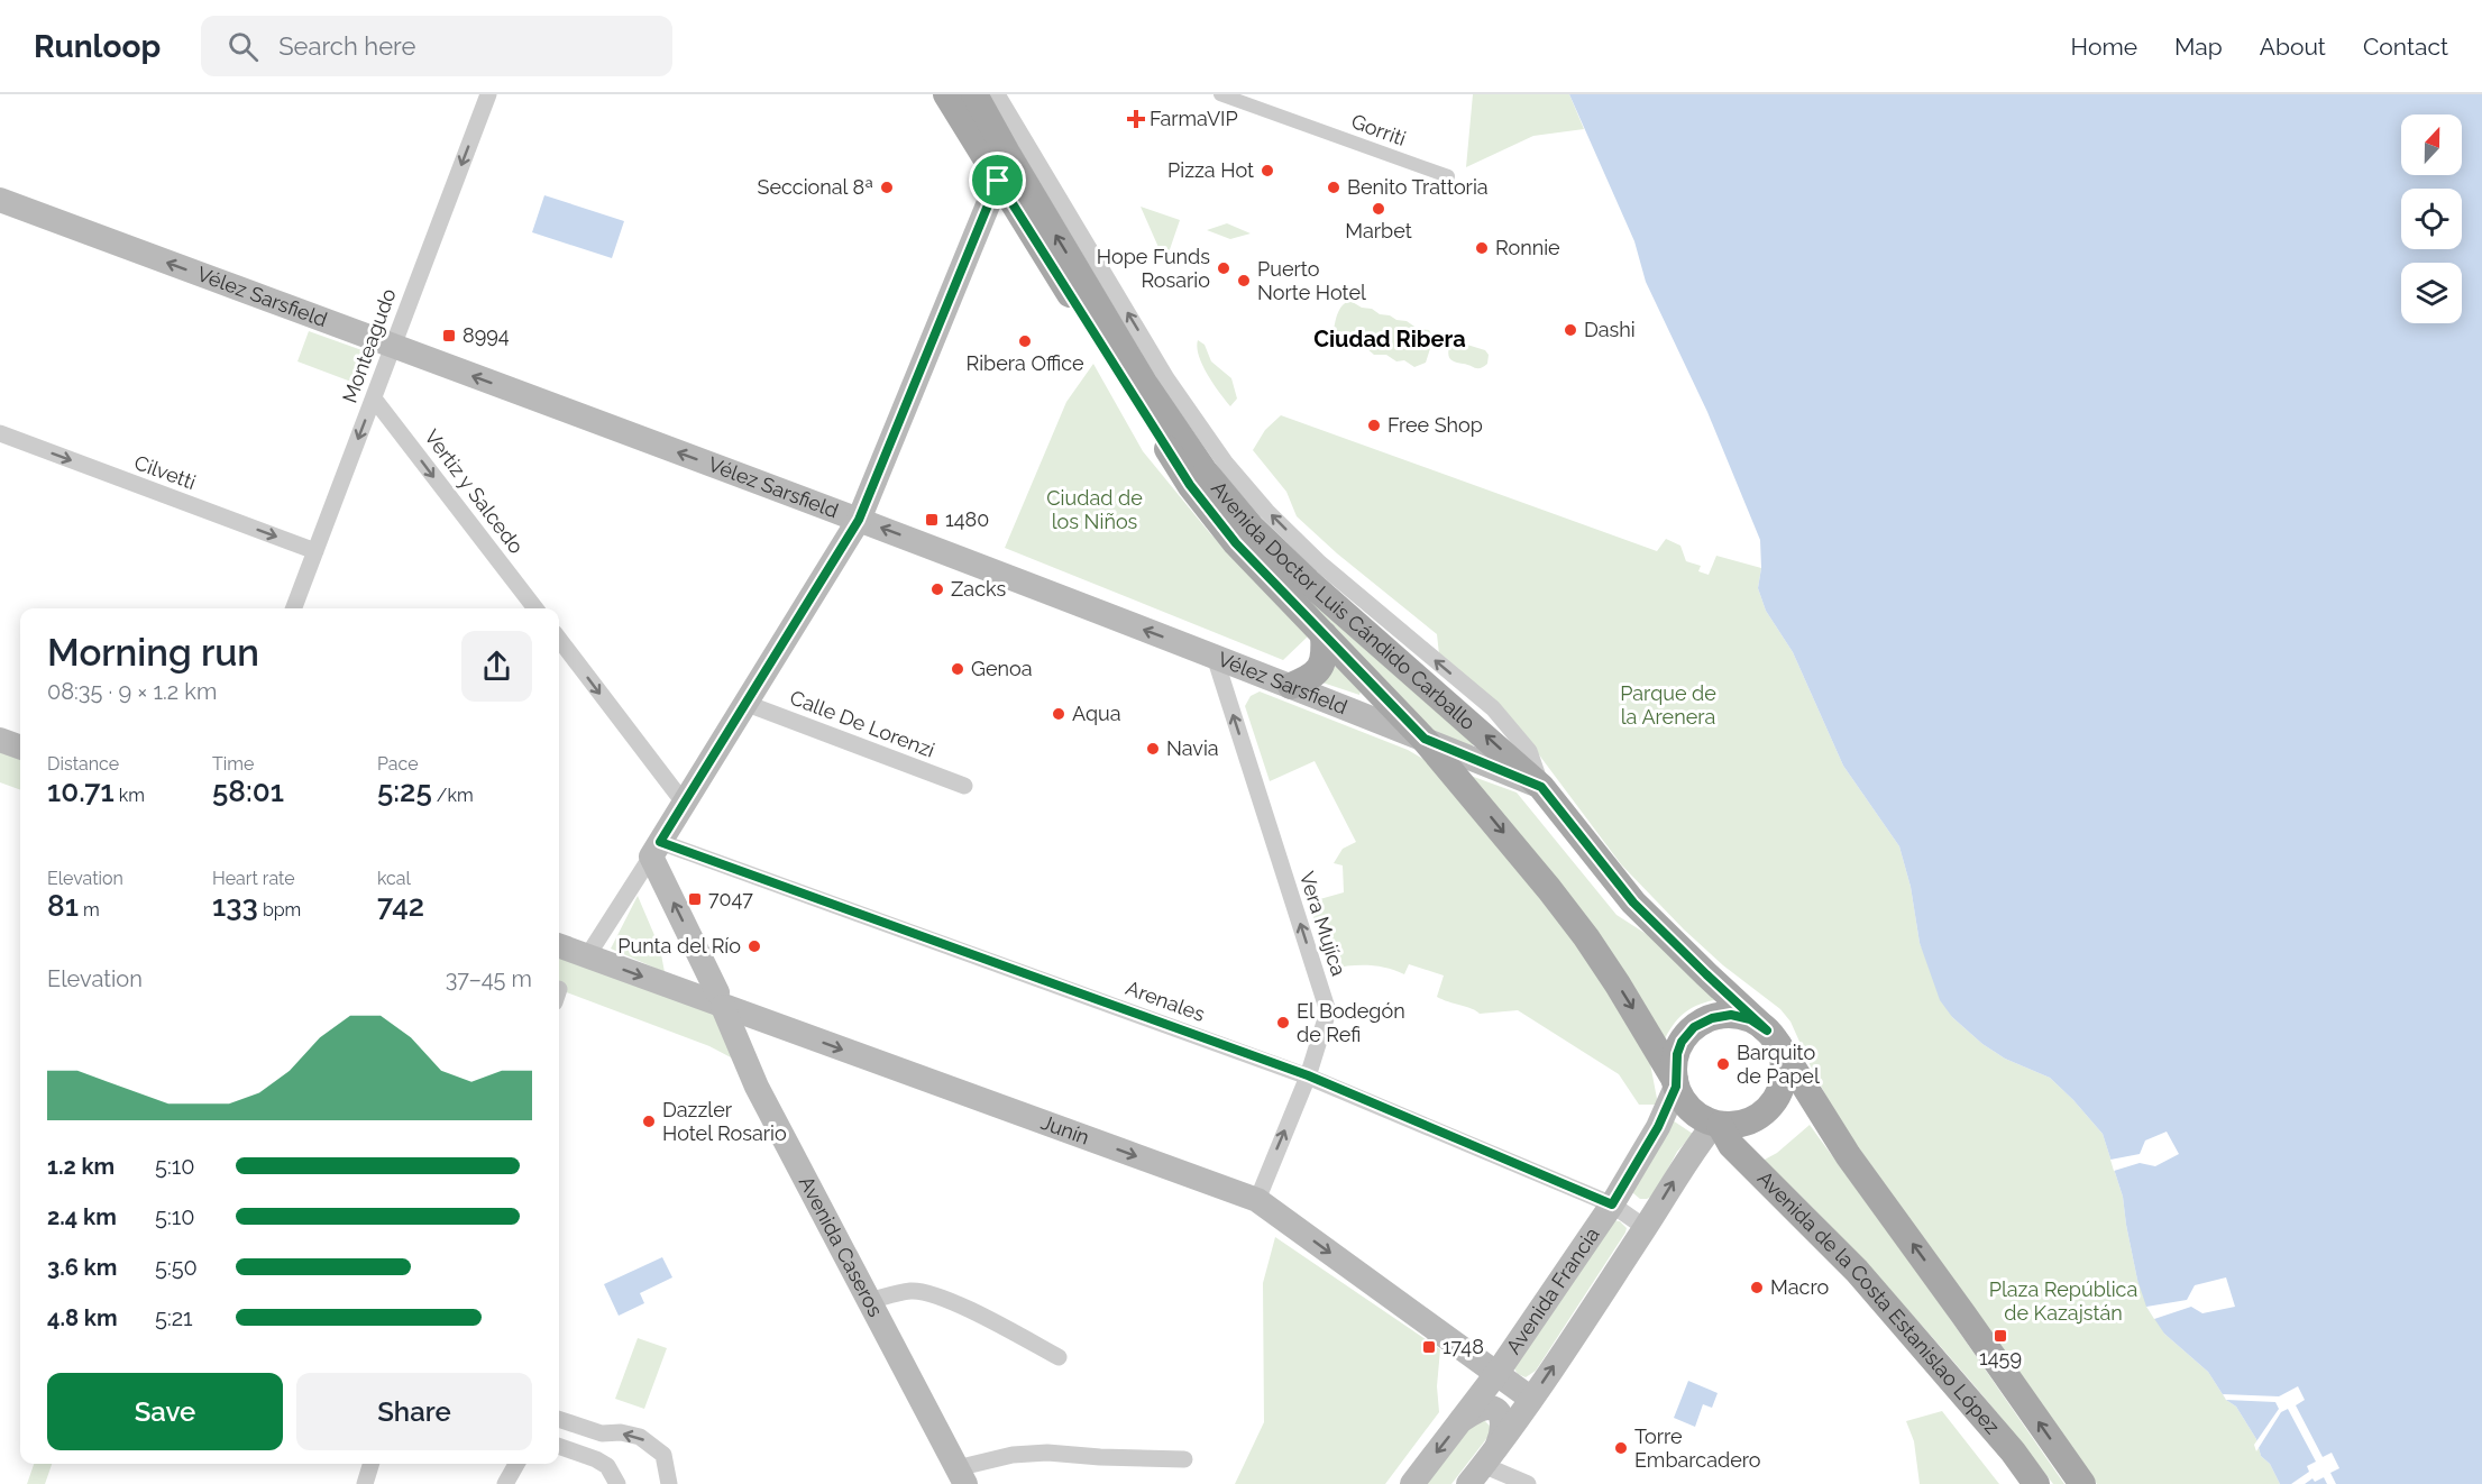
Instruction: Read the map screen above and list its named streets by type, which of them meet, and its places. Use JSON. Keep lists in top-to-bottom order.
{
  "streets": {
    "main road": [
      "Vélez Sarsfield",
      "Avenida Doctor Luis Cándido Carballo",
      "Junín",
      "Avenida Caseros",
      "Avenida Francia",
      "Avenida de la Costa Estanislao López"
    ],
    "street": [
      "Gorriti",
      "Monteagudo",
      "Cilvetti",
      "Vertiz y Salcedo",
      "Calle De Lorenzi",
      "Vera Mujíca",
      "Arenales"
    ]
  },
  "crossings": [
    ["Vélez Sarsfield", "Monteagudo"],
    ["Vélez Sarsfield", "Avenida Doctor Luis Cándido Carballo"],
    ["Vélez Sarsfield", "Vera Mujíca"],
    ["Monteagudo", "Cilvetti"],
    ["Monteagudo", "Vertiz y Salcedo"],
    ["Avenida Doctor Luis Cándido Carballo", "Avenida Francia"],
    ["Avenida Doctor Luis Cándido Carballo", "Avenida de la Costa Estanislao López"],
    ["Vera Mujíca", "Arenales"],
    ["Vera Mujíca", "Junín"],
    ["Arenales", "Avenida Caseros"],
    ["Arenales", "Avenida Francia"],
    ["Junín", "Avenida Caseros"],
    ["Junín", "Avenida Francia"],
    ["Avenida Francia", "Avenida de la Costa Estanislao López"]
  ],
  "one_way": [
    "Vélez Sarsfield",
    "Monteagudo",
    "Cilvetti",
    "Vertiz y Salcedo",
    "Vera Mujíca",
    "Junín"
  ],
  "districts": ["Ciudad Ribera"],
  "parks": ["Ciudad de los Niños", "Parque de la Arenera", "Plaza República de Kazajstán"],
  "places": {
    "health": ["FarmaVIP"],
    "other": [
      "Pizza Hot",
      "Seccional 8ª",
      "Benito Trattoria",
      "Marbet",
      "Ronnie",
      "Hope Funds Rosario",
      "Puerto Norte Hotel",
      "Dashi",
      "Ribera Office",
      "Free Shop",
      "Zacks",
      "Genoa",
      "Aqua",
      "Navia",
      "Punta del Río",
      "El Bodegón de Refi",
      "Barquito de Papel",
      "Dazzler Hotel Rosario",
      "Macro",
      "Torre Embarcadero"
    ],
    "transit": [
      "8994",
      "1480",
      "7047",
      "1459",
      "1748"
    ]
  },
  "north": "top",
  "page": {
    "header": "Runloop",
    "search": "Search here",
    "nav": [
      "Home",
      "Map",
      "About",
      "Contact"
    ],
    "heading": ["Morning run", "08:35 · 9 × 1.2 km"],
    "stats": [
      ["Distance", "10.71 km"],
      ["Time", "58:01"],
      ["Pace", "5:25 /km"],
      ["Elevation", "81 m"],
      ["Heart rate", "133 bpm"],
      ["kcal", "742"]
    ],
    "chart": ["Elevation", "37–45 m"],
    "list": [
      {
        "name": "1.2 km",
        "note": "5:10"
      },
      {
        "name": "2.4 km",
        "note": "5:10"
      },
      {
        "name": "3.6 km",
        "note": "5:50"
      },
      {
        "name": "4.8 km",
        "note": "5:21"
      }
    ],
    "buttons": ["Save", "Share"]
  }
}
